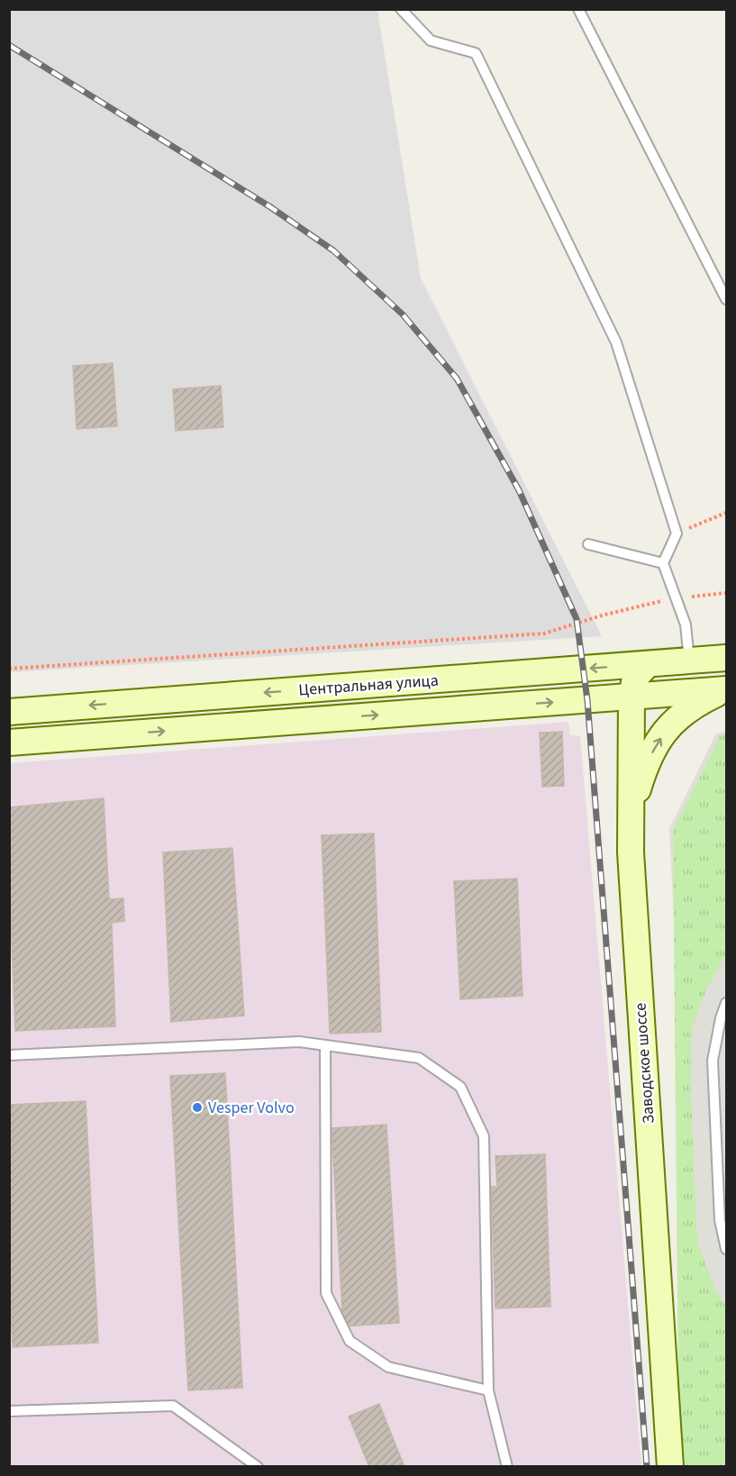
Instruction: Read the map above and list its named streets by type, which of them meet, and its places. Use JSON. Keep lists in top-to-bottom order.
{
  "streets": {
    "main road": ["Центральная улица", "Заводское шоссе"]
  },
  "crossings": [
    ["Центральная улица", "Заводское шоссе"]
  ],
  "places": ["Vesper Volvo"]
}
